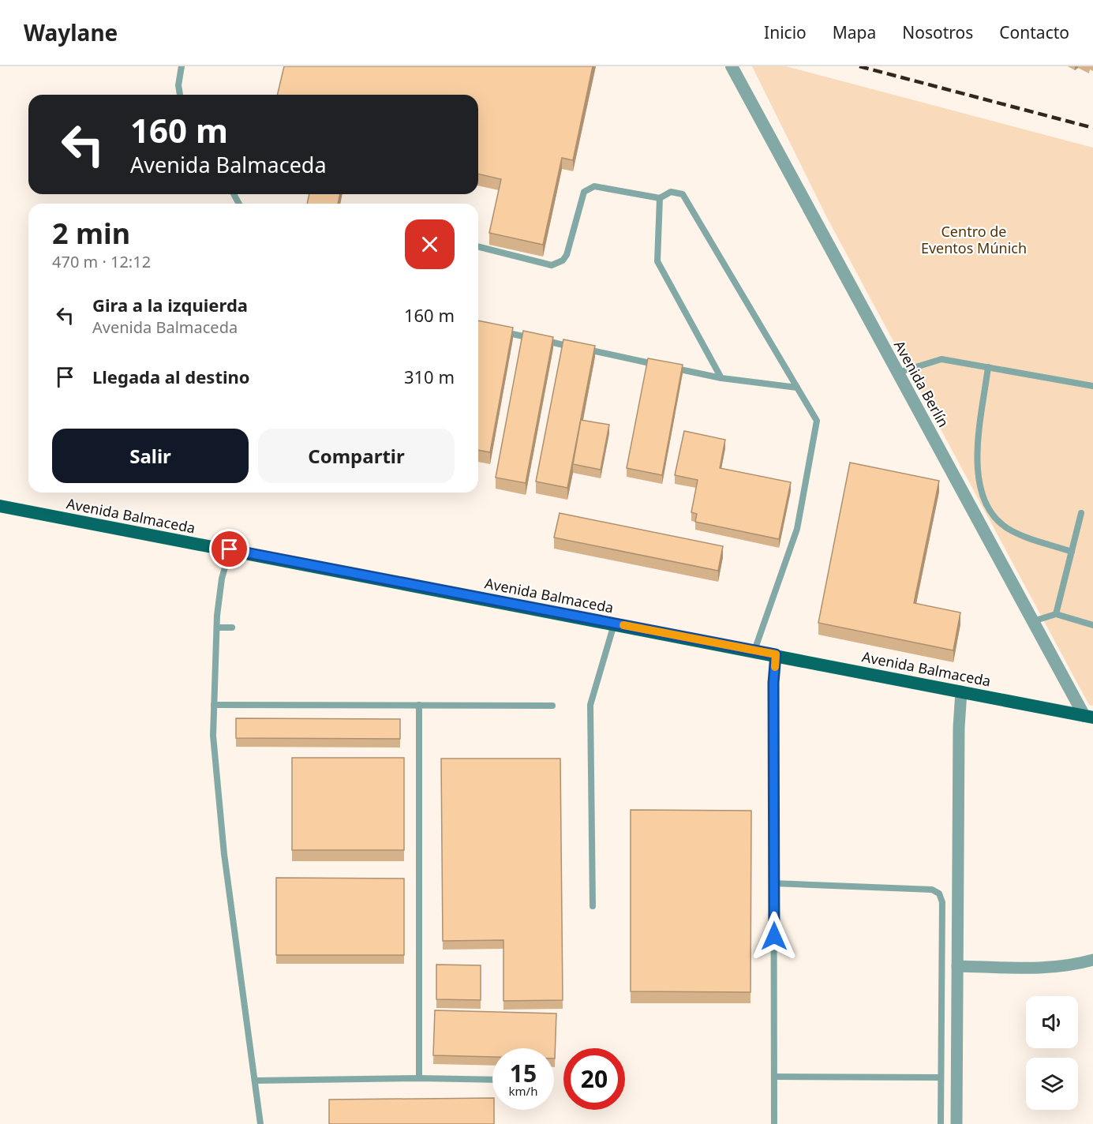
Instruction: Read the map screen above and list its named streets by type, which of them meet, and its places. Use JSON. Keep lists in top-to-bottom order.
{
  "streets": {
    "main road": ["Avenida Balmaceda"],
    "street": ["Avenida Berlín"]
  },
  "crossings": [
    ["Avenida Berlín", "Avenida Balmaceda"]
  ],
  "parks": ["Centro de Eventos Múnich"],
  "page": {
    "header": "Waylane",
    "nav": [
      "Inicio",
      "Mapa",
      "Nosotros",
      "Contacto"
    ],
    "turn": ["160 m", "Avenida Balmaceda"],
    "heading": ["2 min", "470 m · 12:12"],
    "list": [
      {
        "name": "Gira a la izquierda",
        "note": "Avenida Balmaceda",
        "value": "160 m"
      },
      {
        "name": "Llegada al destino",
        "value": "310 m"
      }
    ],
    "buttons": ["Salir", "Compartir"],
    "speed": "15 km/h",
    "limit": "20"
  }
}
